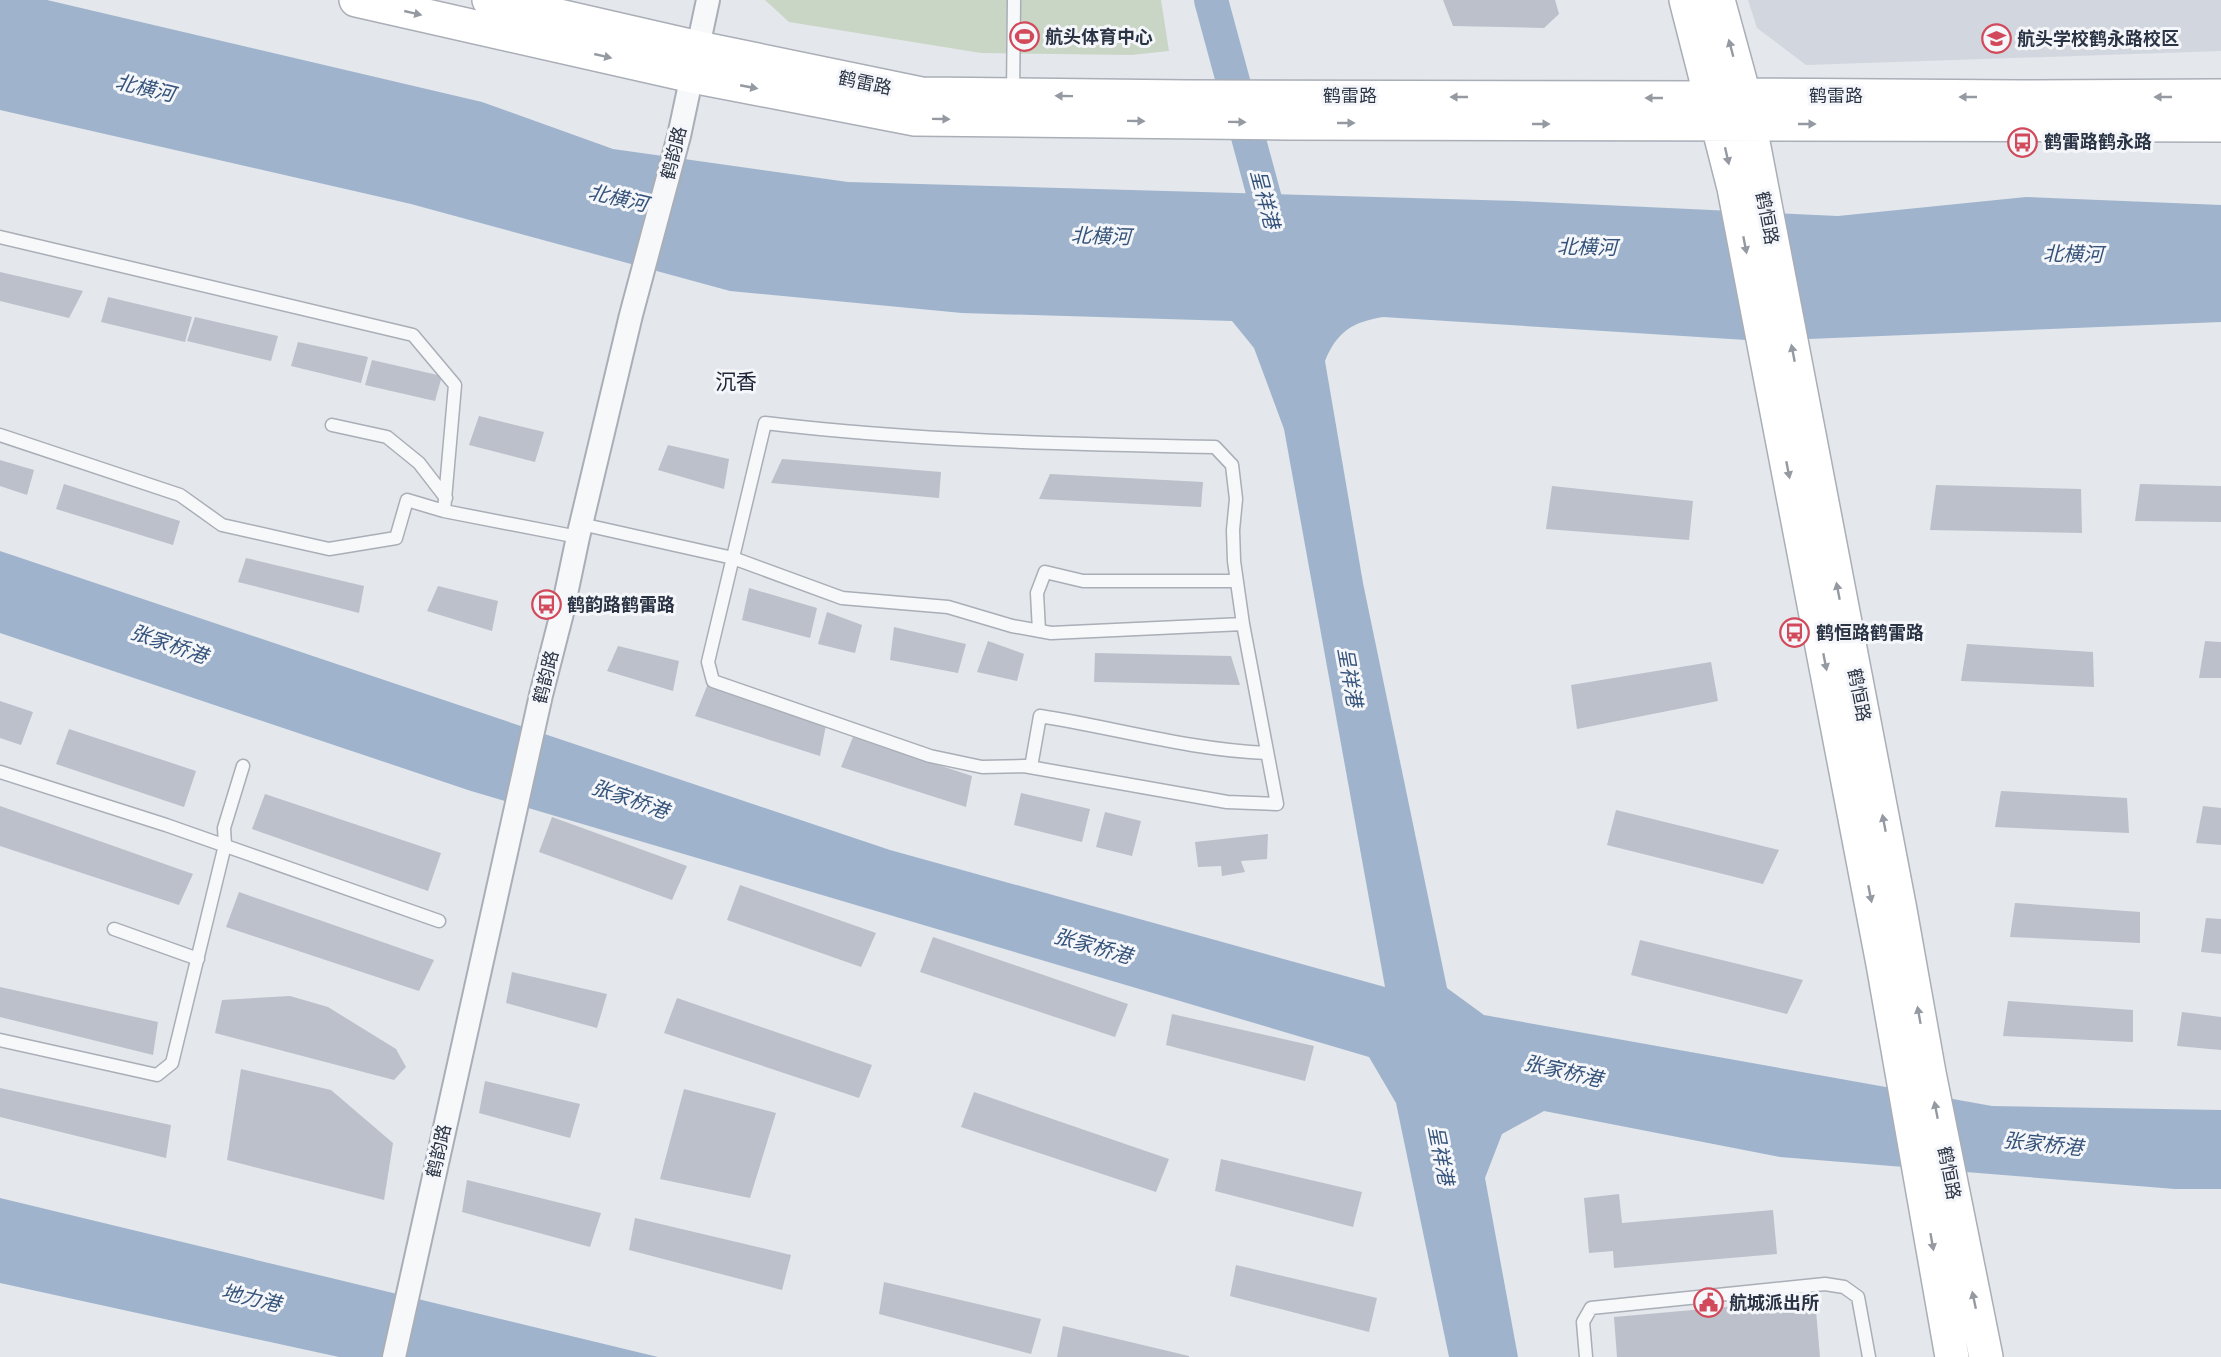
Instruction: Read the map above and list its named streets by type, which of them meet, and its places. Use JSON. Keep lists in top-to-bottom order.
{
  "streets": {
    "street": ["鹤雷路", "鹤韵路", "鹤恒路"]
  },
  "crossings": [
    ["鹤雷路", "鹤韵路"],
    ["鹤雷路", "鹤恒路"]
  ],
  "districts": ["沉香"],
  "water": [
    "北横河",
    "呈祥港",
    "张家桥港",
    "地力港"
  ],
  "places": {
    "sports": ["航头体育中心"],
    "school or university": ["航头学校鹤永路校区"],
    "bus stop": ["鹤雷路鹤永路", "鹤韵路鹤雷路", "鹤恒路鹤雷路"],
    "public building": ["航城派出所"]
  }
}
